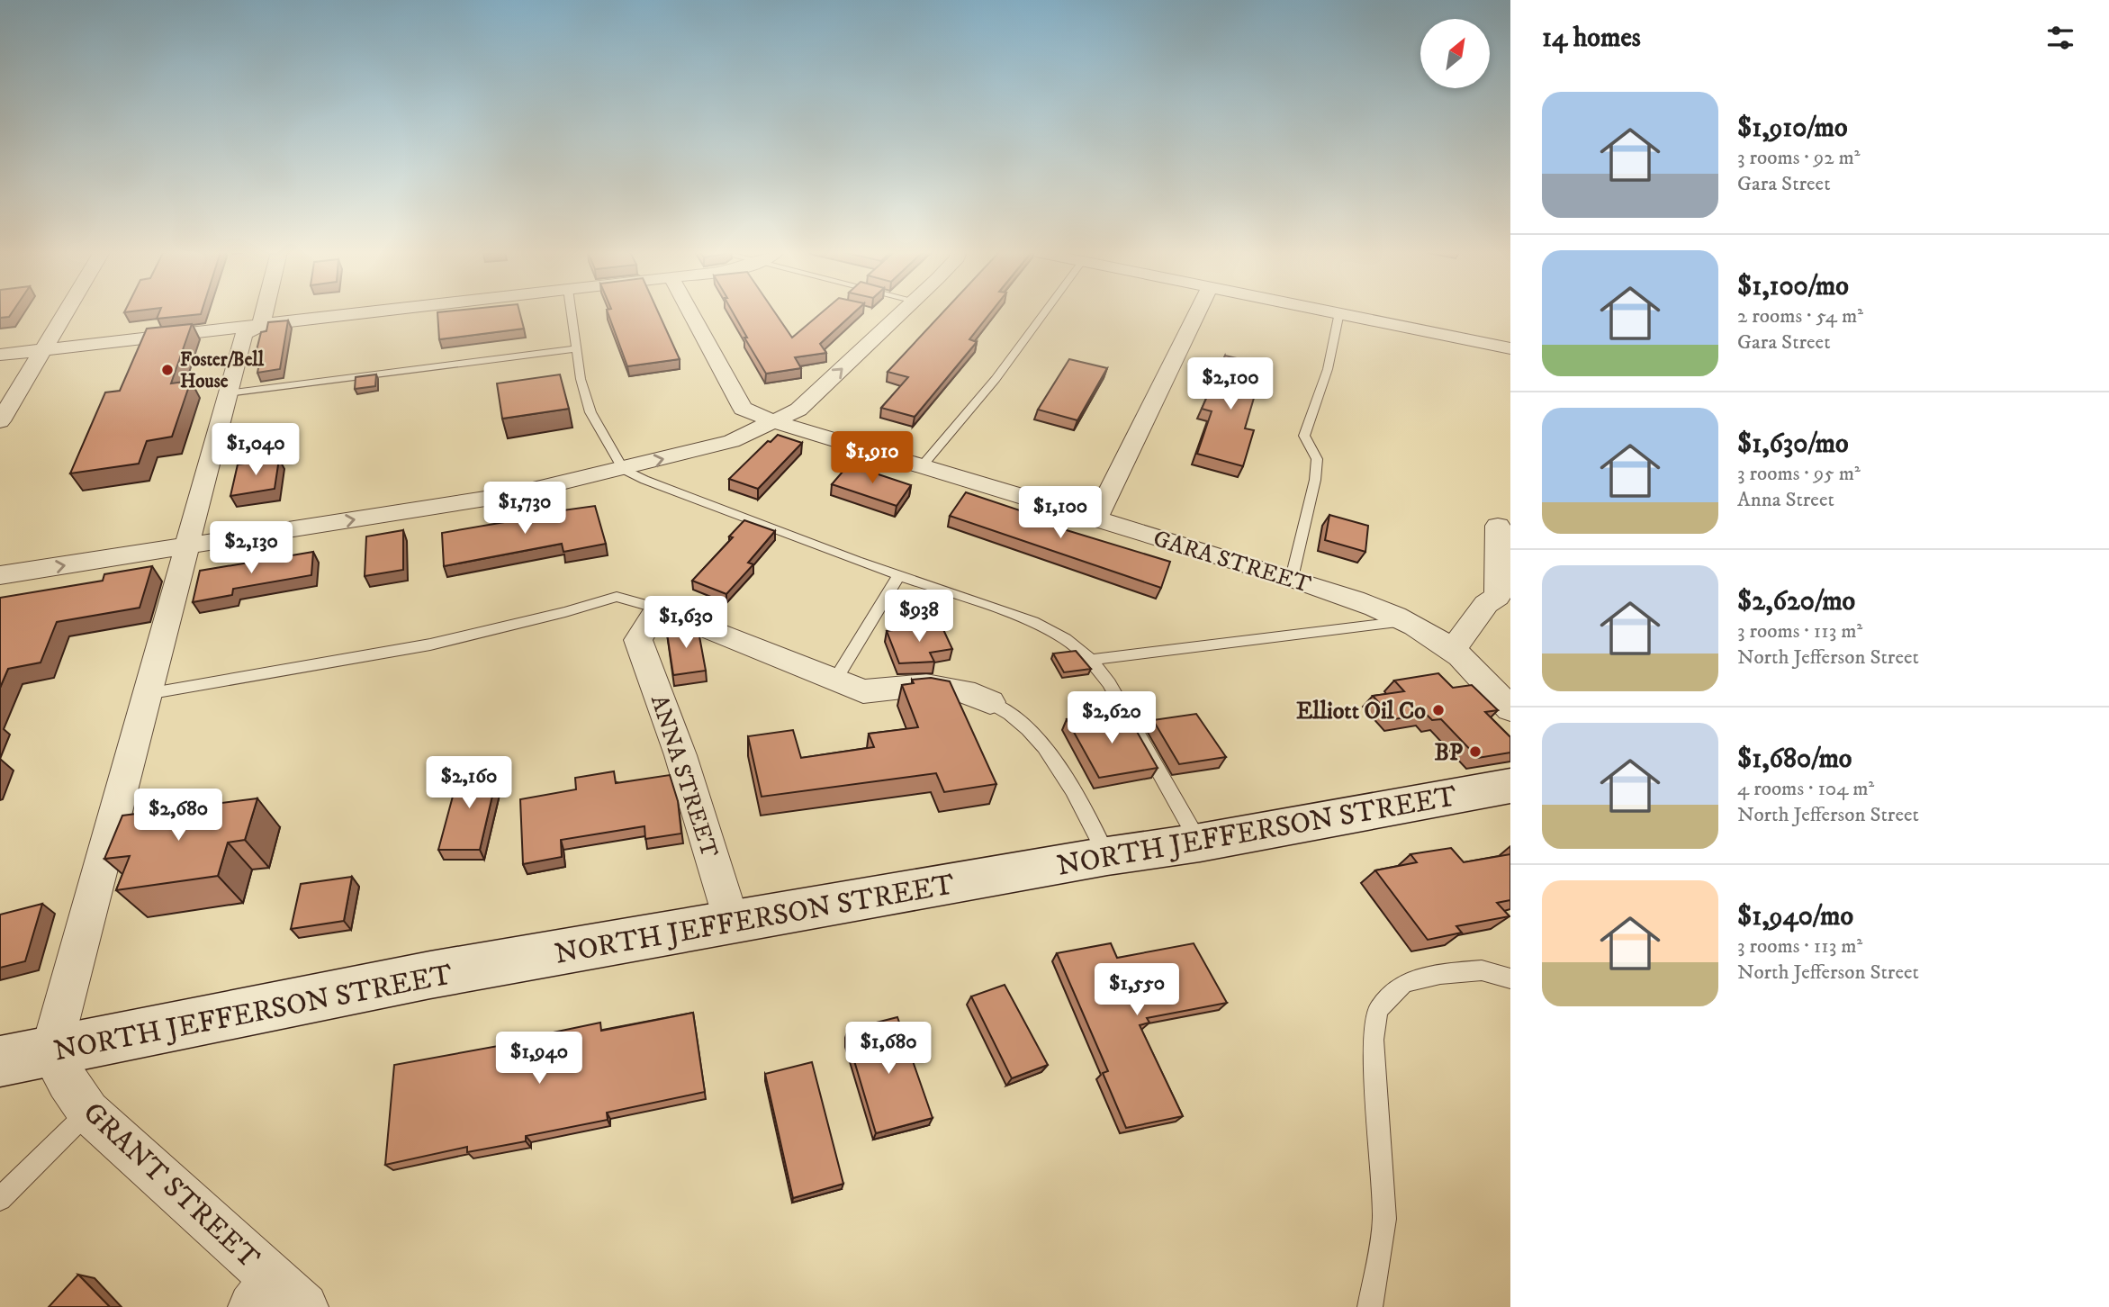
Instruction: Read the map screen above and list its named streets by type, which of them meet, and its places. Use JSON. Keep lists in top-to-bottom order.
{
  "streets": {
    "main road": ["NORTH JEFFERSON STREET"],
    "street": ["GARA STREET", "ANNA STREET", "GRANT STREET"]
  },
  "crossings": [
    ["ANNA STREET", "NORTH JEFFERSON STREET"],
    ["NORTH JEFFERSON STREET", "GRANT STREET"]
  ],
  "places": ["Foster/Bell House", "Elliott Oil Co", "BP"],
  "north": "top right",
  "page": {
    "heading": "14 homes",
    "list": [
      {
        "name": "$1,910/mo",
        "note": "3 rooms · 92 m² · Gara Street"
      },
      {
        "name": "$1,100/mo",
        "note": "2 rooms · 54 m² · Gara Street"
      },
      {
        "name": "$1,630/mo",
        "note": "3 rooms · 95 m² · Anna Street"
      },
      {
        "name": "$2,620/mo",
        "note": "3 rooms · 113 m² · North Jefferson Street"
      },
      {
        "name": "$1,680/mo",
        "note": "4 rooms · 104 m² · North Jefferson Street"
      },
      {
        "name": "$1,940/mo",
        "note": "3 rooms · 113 m² · North Jefferson Street"
      }
    ],
    "price": [
      "$2,100",
      "$1,040",
      "$1,910",
      "$1,730",
      "$1,100",
      "$2,130",
      "$938",
      "$1,630",
      "$2,620",
      "$2,160",
      "$2,680",
      "$1,550",
      "$1,680",
      "$1,940"
    ]
  }
}
